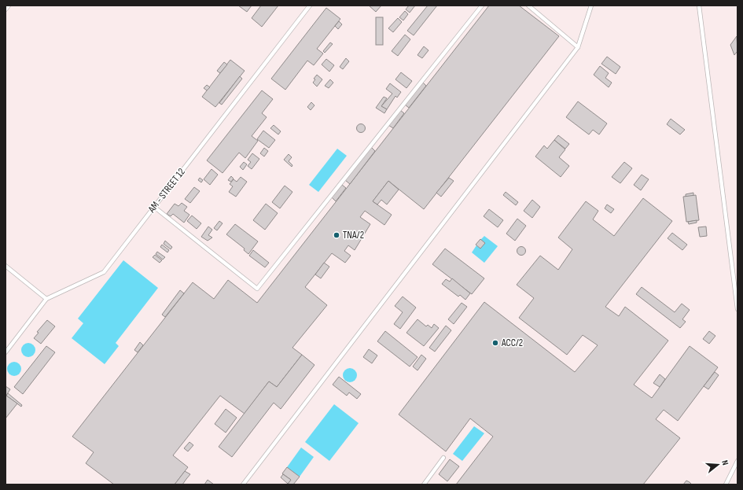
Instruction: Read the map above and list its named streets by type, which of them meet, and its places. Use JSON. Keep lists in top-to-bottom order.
{
  "streets": {
    "lane": ["AM - STREET 12"]
  },
  "places": ["TNA/2", "ACC/2"],
  "north": "right"
}
